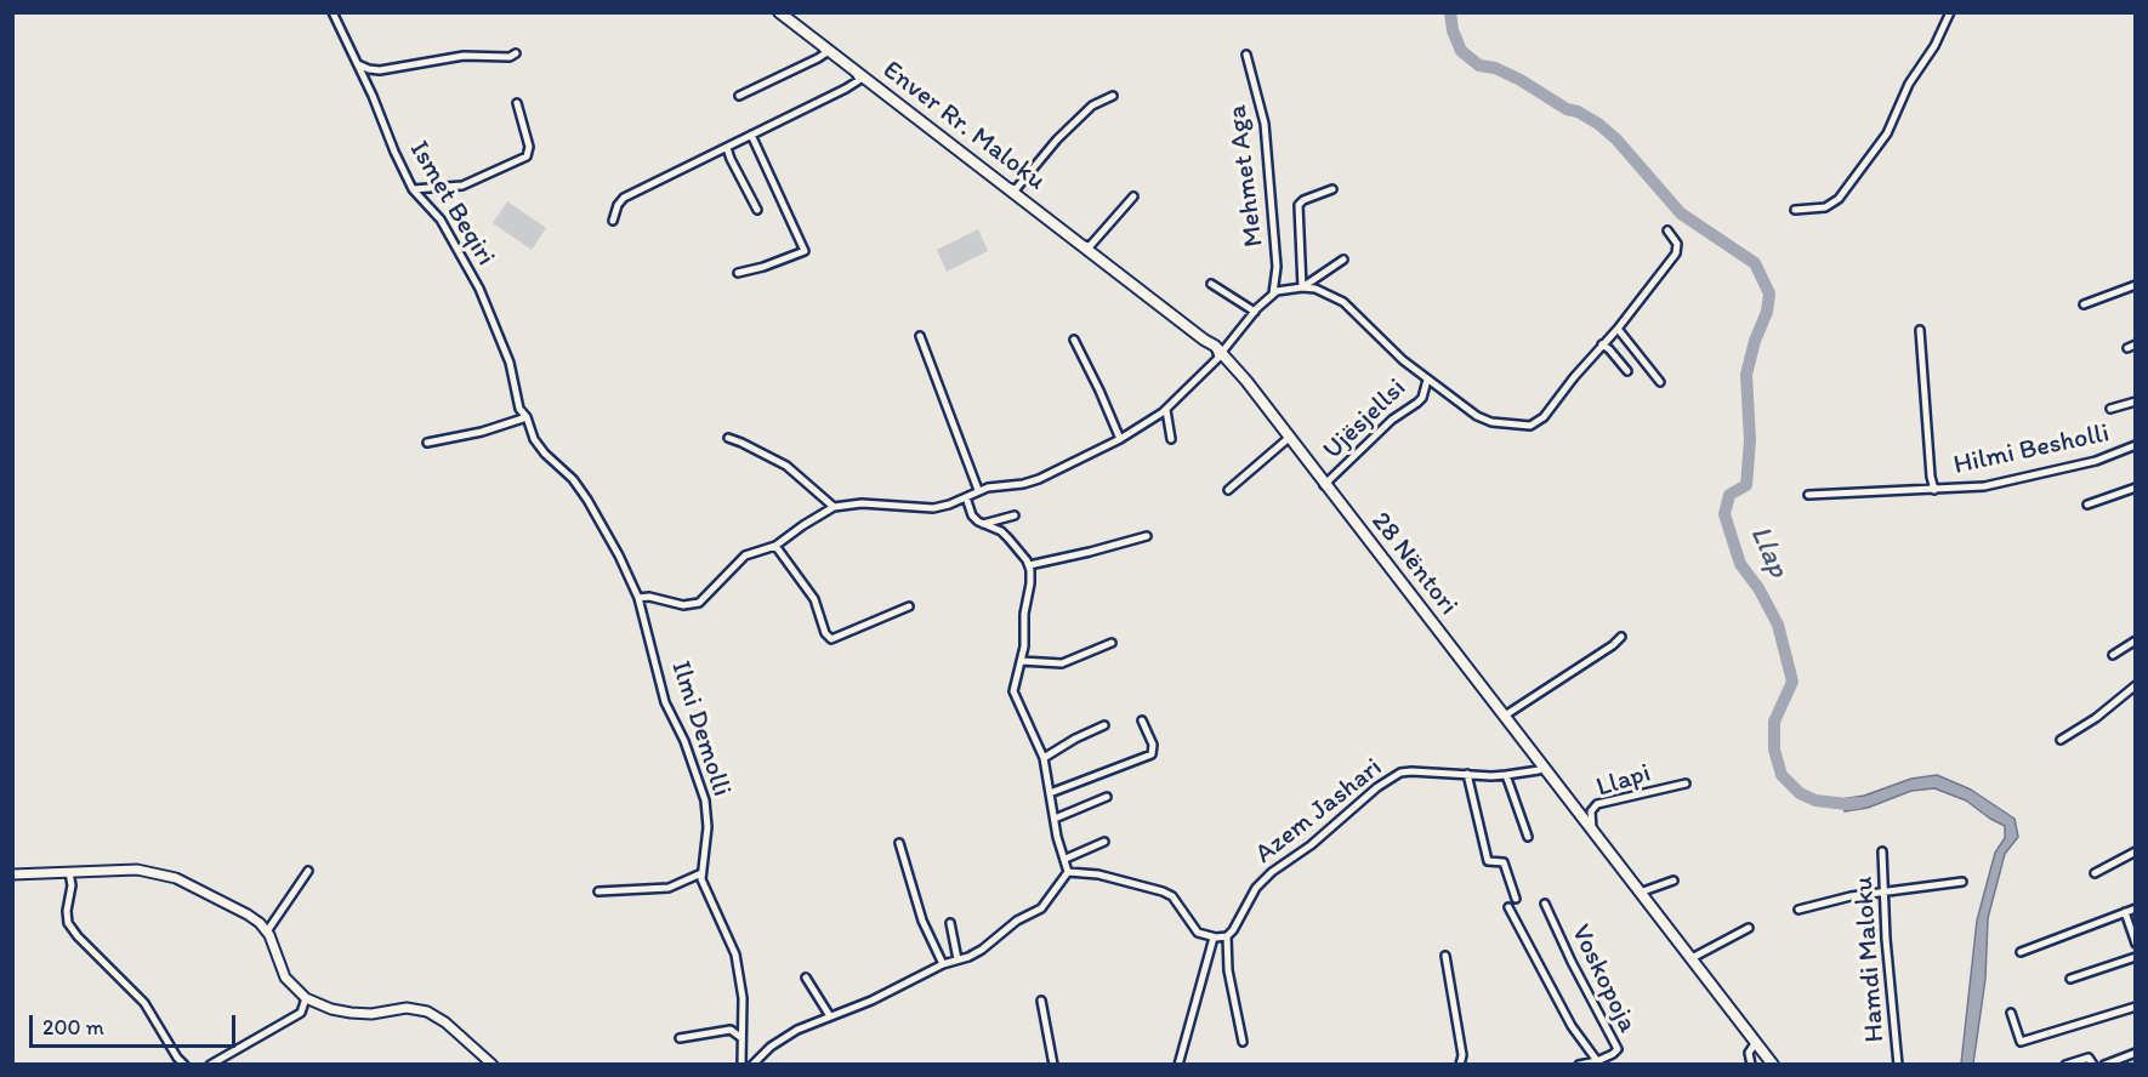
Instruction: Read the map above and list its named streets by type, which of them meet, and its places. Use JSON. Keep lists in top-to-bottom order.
{
  "streets": {
    "main road": ["Enver Rr. Maloku", "28 Nëntori"],
    "street": [
      "Mehmet Aga",
      "Ismet Beqiri",
      "Ujësjellsi",
      "Hilmi Besholli",
      "Ilmi Demolli",
      "Llapi",
      "Azem Jashari",
      "Hamdi Maloku",
      "Voskopoja"
    ]
  },
  "crossings": [
    ["Enver Rr. Maloku", "28 Nëntori"],
    ["Ismet Beqiri", "Ilmi Demolli"],
    ["Ujësjellsi", "28 Nëntori"],
    ["28 Nëntori", "Llapi"],
    ["28 Nëntori", "Azem Jashari"]
  ],
  "water": ["Llap"],
  "scale_bar": "200 m"
}
